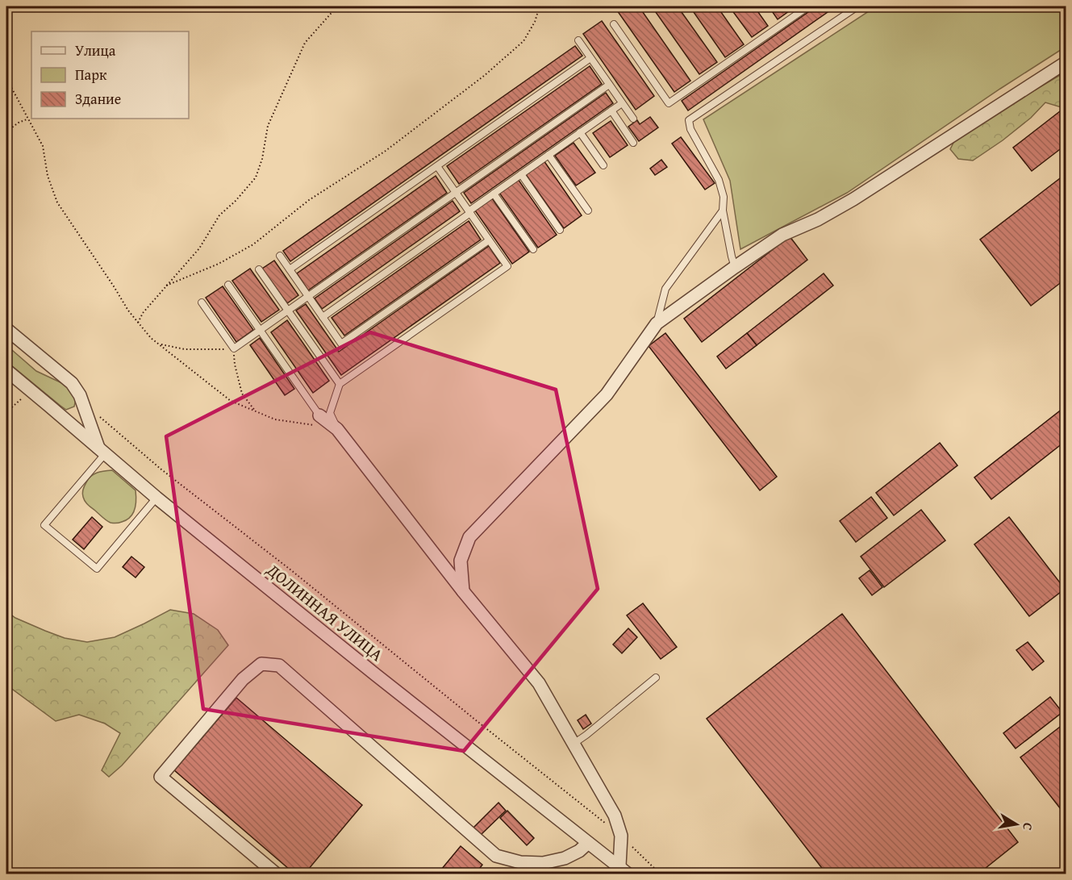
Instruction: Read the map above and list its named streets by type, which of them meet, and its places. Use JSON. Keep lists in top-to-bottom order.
{
  "streets": {
    "street": ["ДОЛИННАЯ УЛИЦА"]
  },
  "legend": ["Улица", "Парк", "Здание"],
  "north": "right"
}
